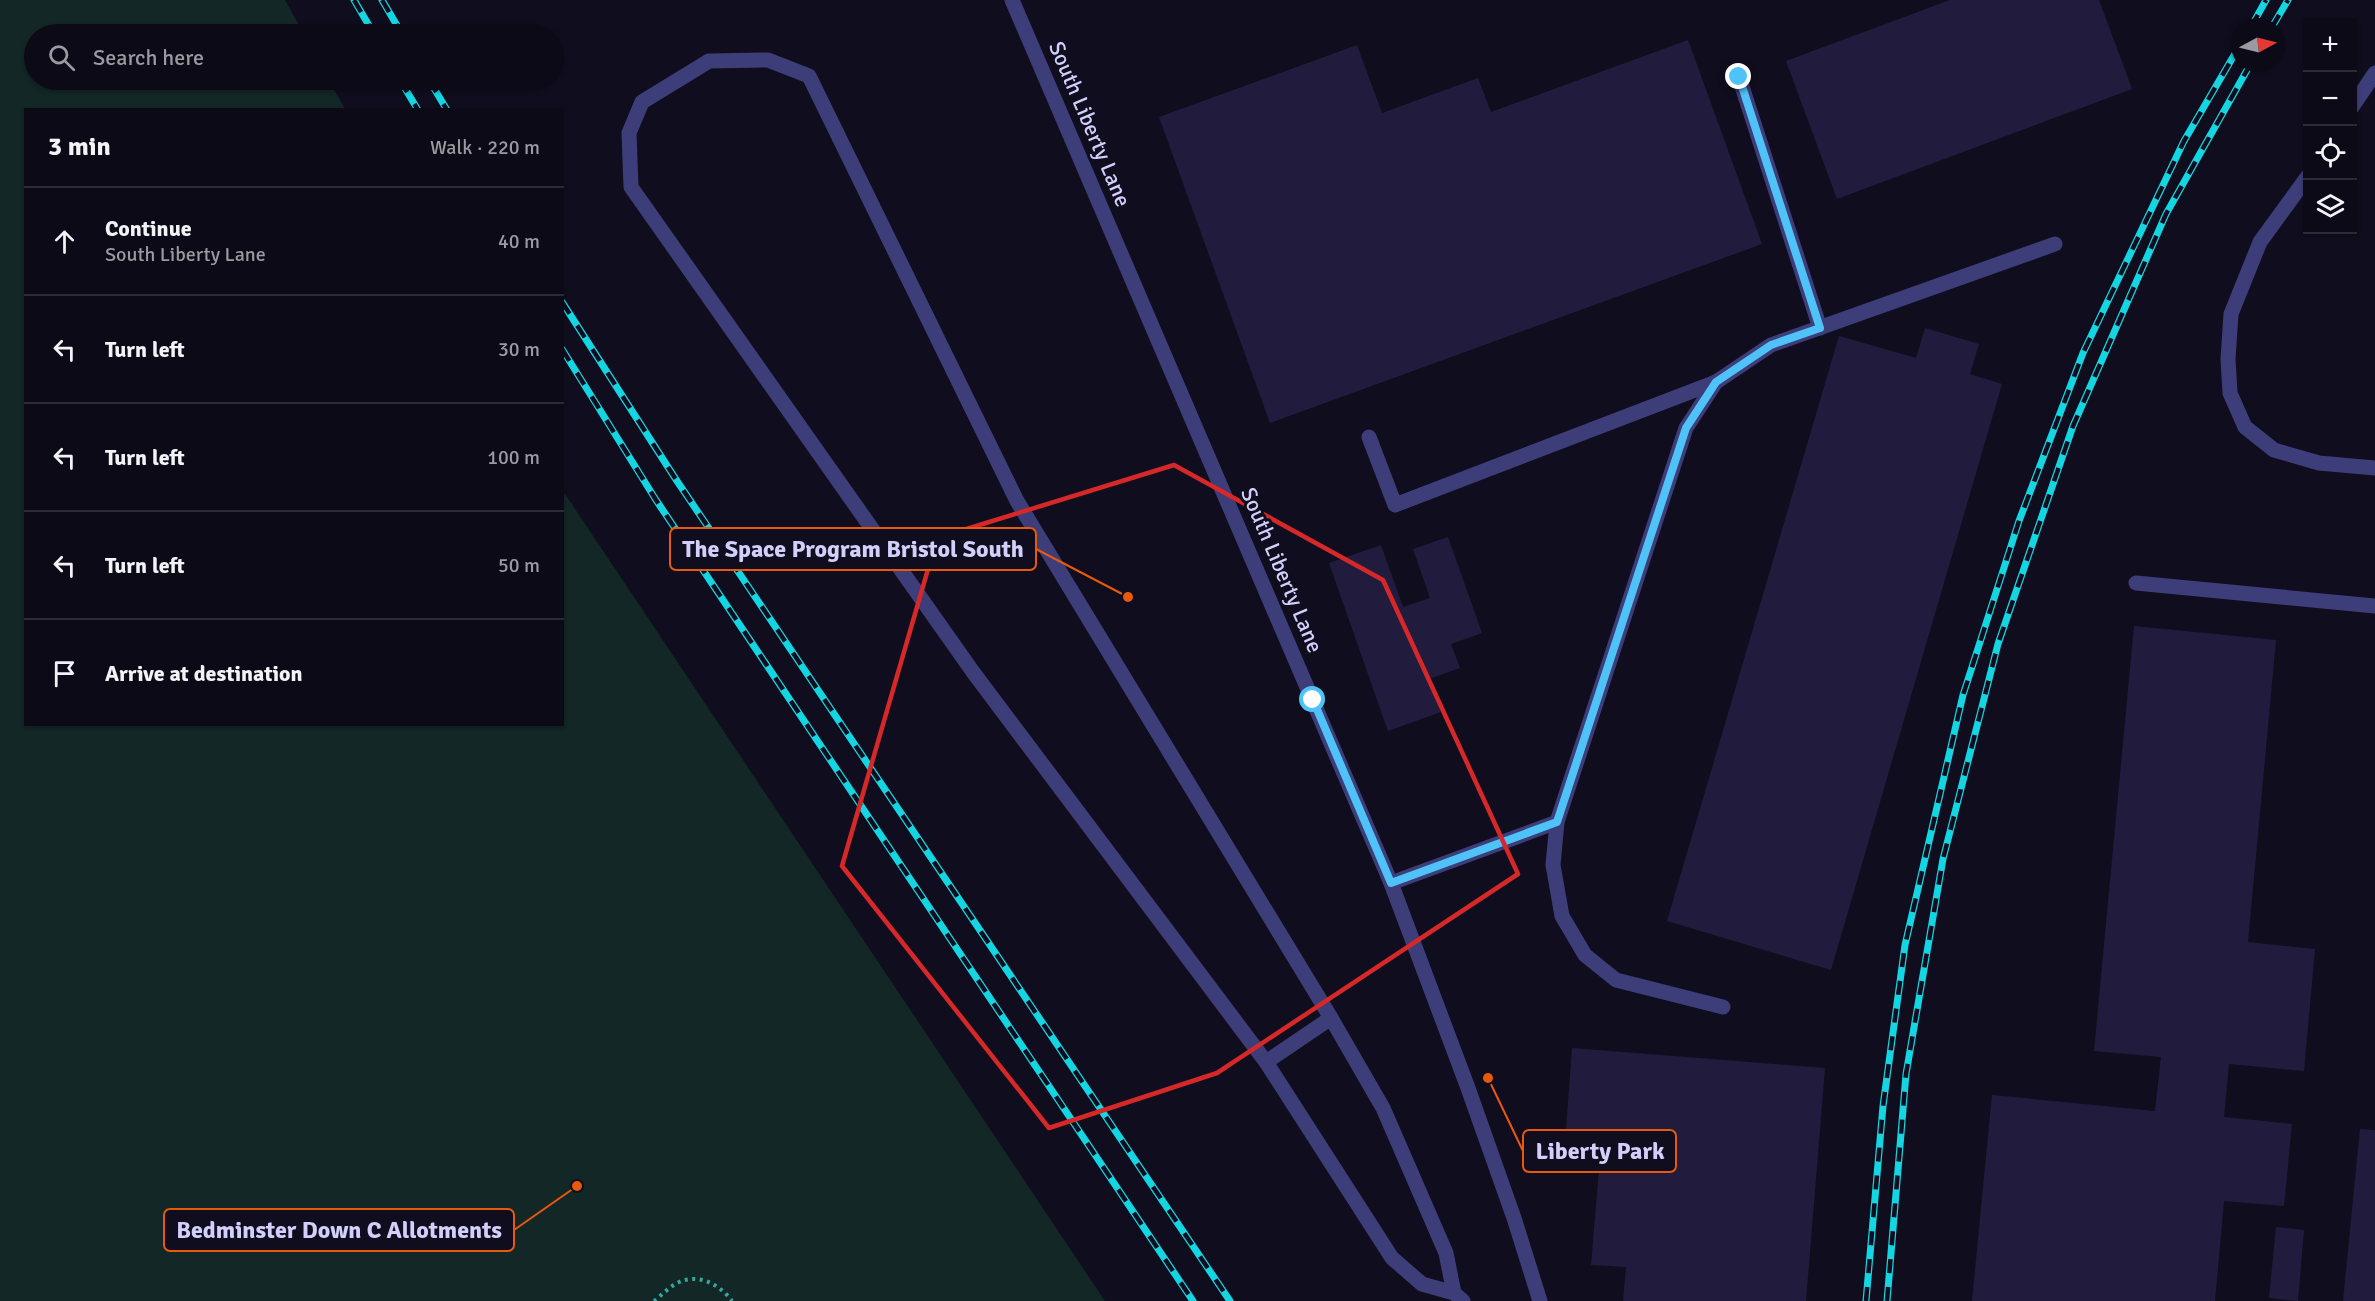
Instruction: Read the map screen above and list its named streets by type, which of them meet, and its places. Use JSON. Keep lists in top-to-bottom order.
{
  "streets": {
    "street": ["South Liberty Lane"]
  },
  "places": ["The Space Program Bristol South", "Liberty Park", "Bedminster Down C Allotments"],
  "north": "right",
  "page": {
    "map_buttons": ["+", "−"],
    "search": "Search here",
    "heading": ["3 min", "Walk · 220 m"],
    "list": [
      ["Continue", "South Liberty Lane", "40 m"],
      ["Turn left", "30 m"],
      ["Turn left", "100 m"],
      ["Turn left", "50 m"],
      "Arrive at destination"
    ]
  }
}
